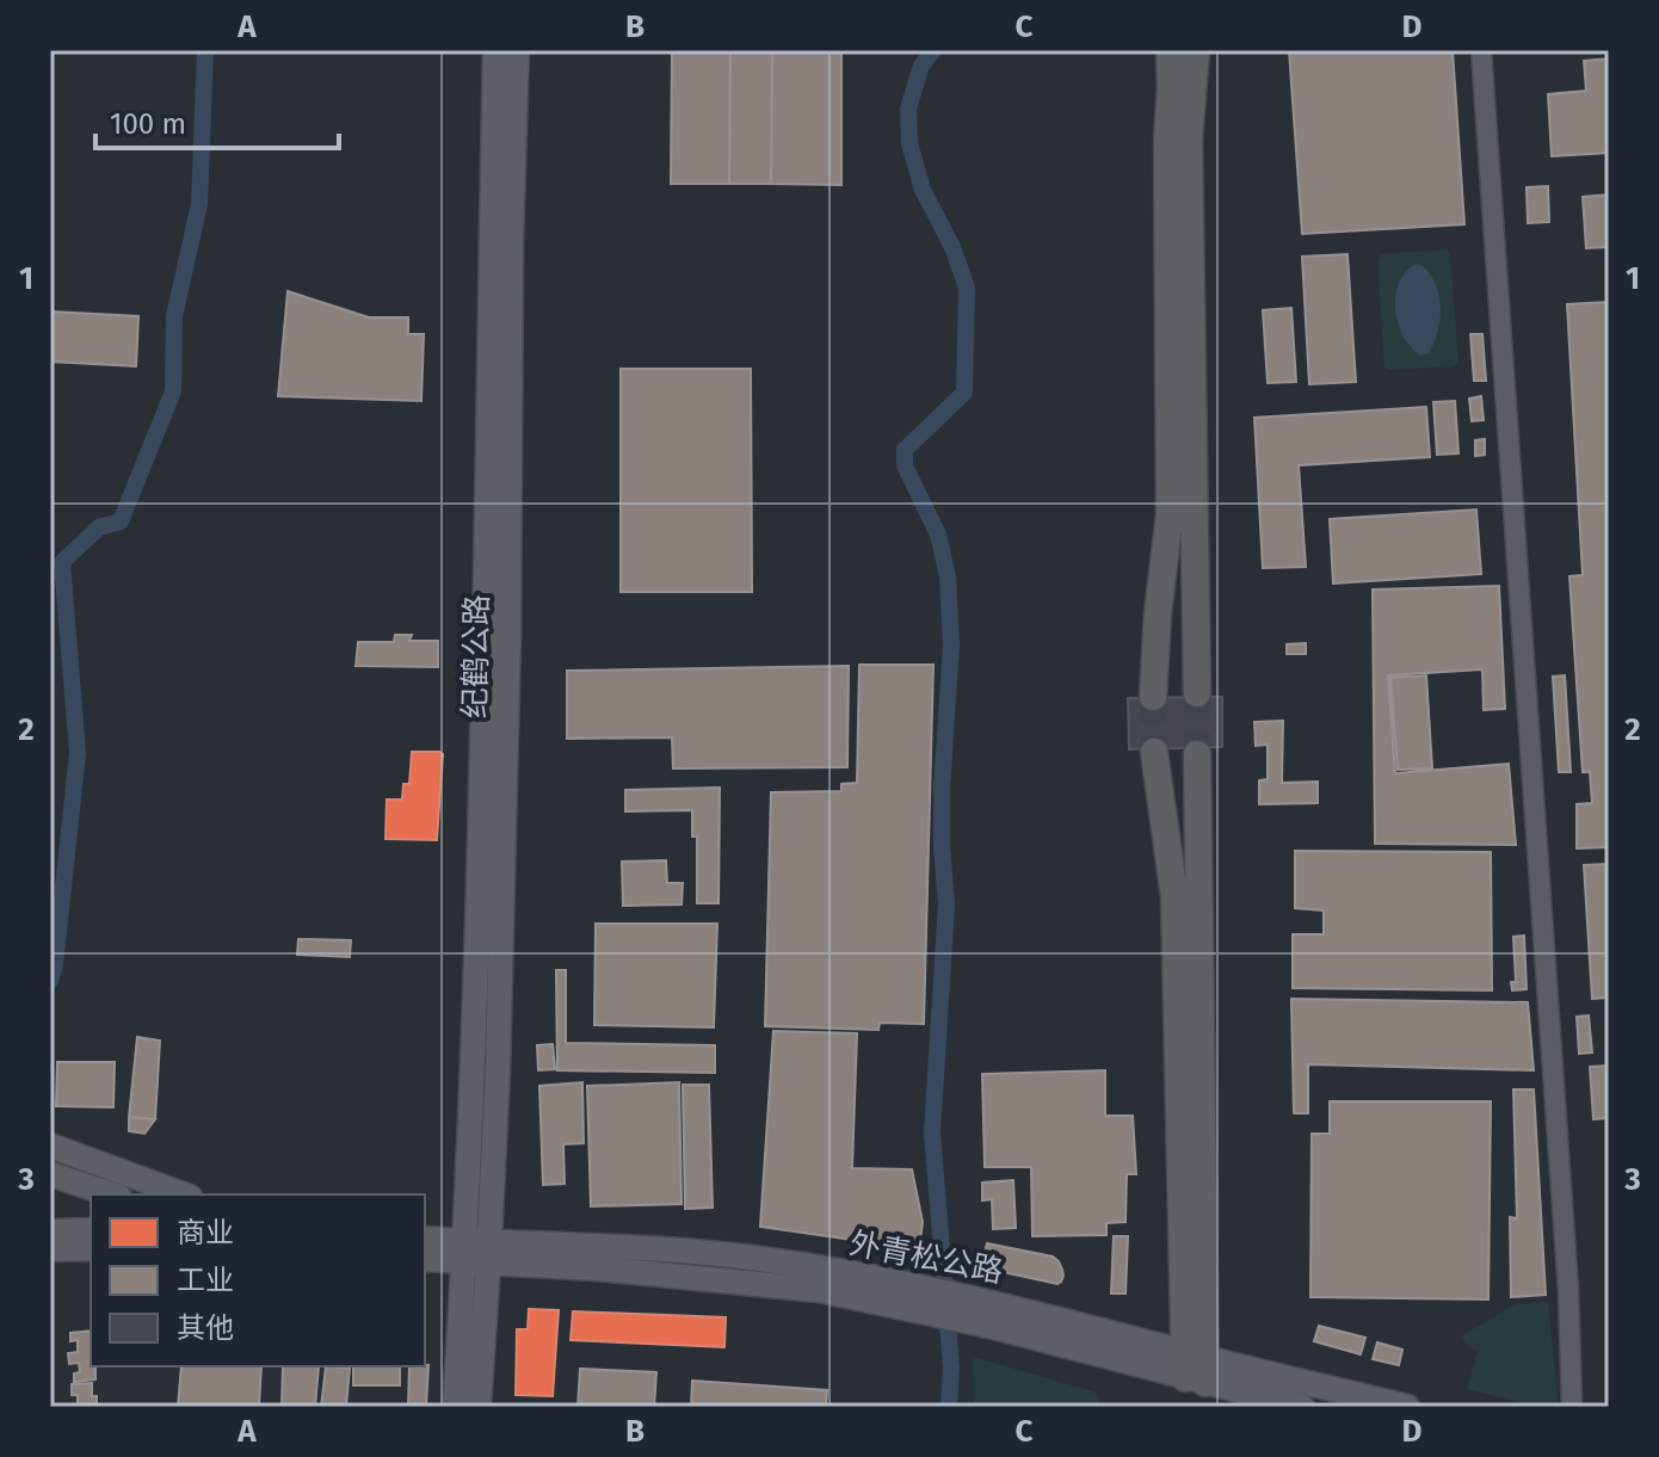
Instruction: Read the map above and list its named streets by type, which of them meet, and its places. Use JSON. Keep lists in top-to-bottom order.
{
  "streets": {
    "main road": ["纪鹤公路", "外青松公路"]
  },
  "crossings": [
    ["纪鹤公路", "外青松公路"]
  ],
  "legend": ["商业", "工业", "其他"],
  "scale_bar": "100 m",
  "grid": {
    "columns": [
      "A",
      "B",
      "C",
      "D"
    ],
    "rows": ["1", "2", "3"]
  }
}
